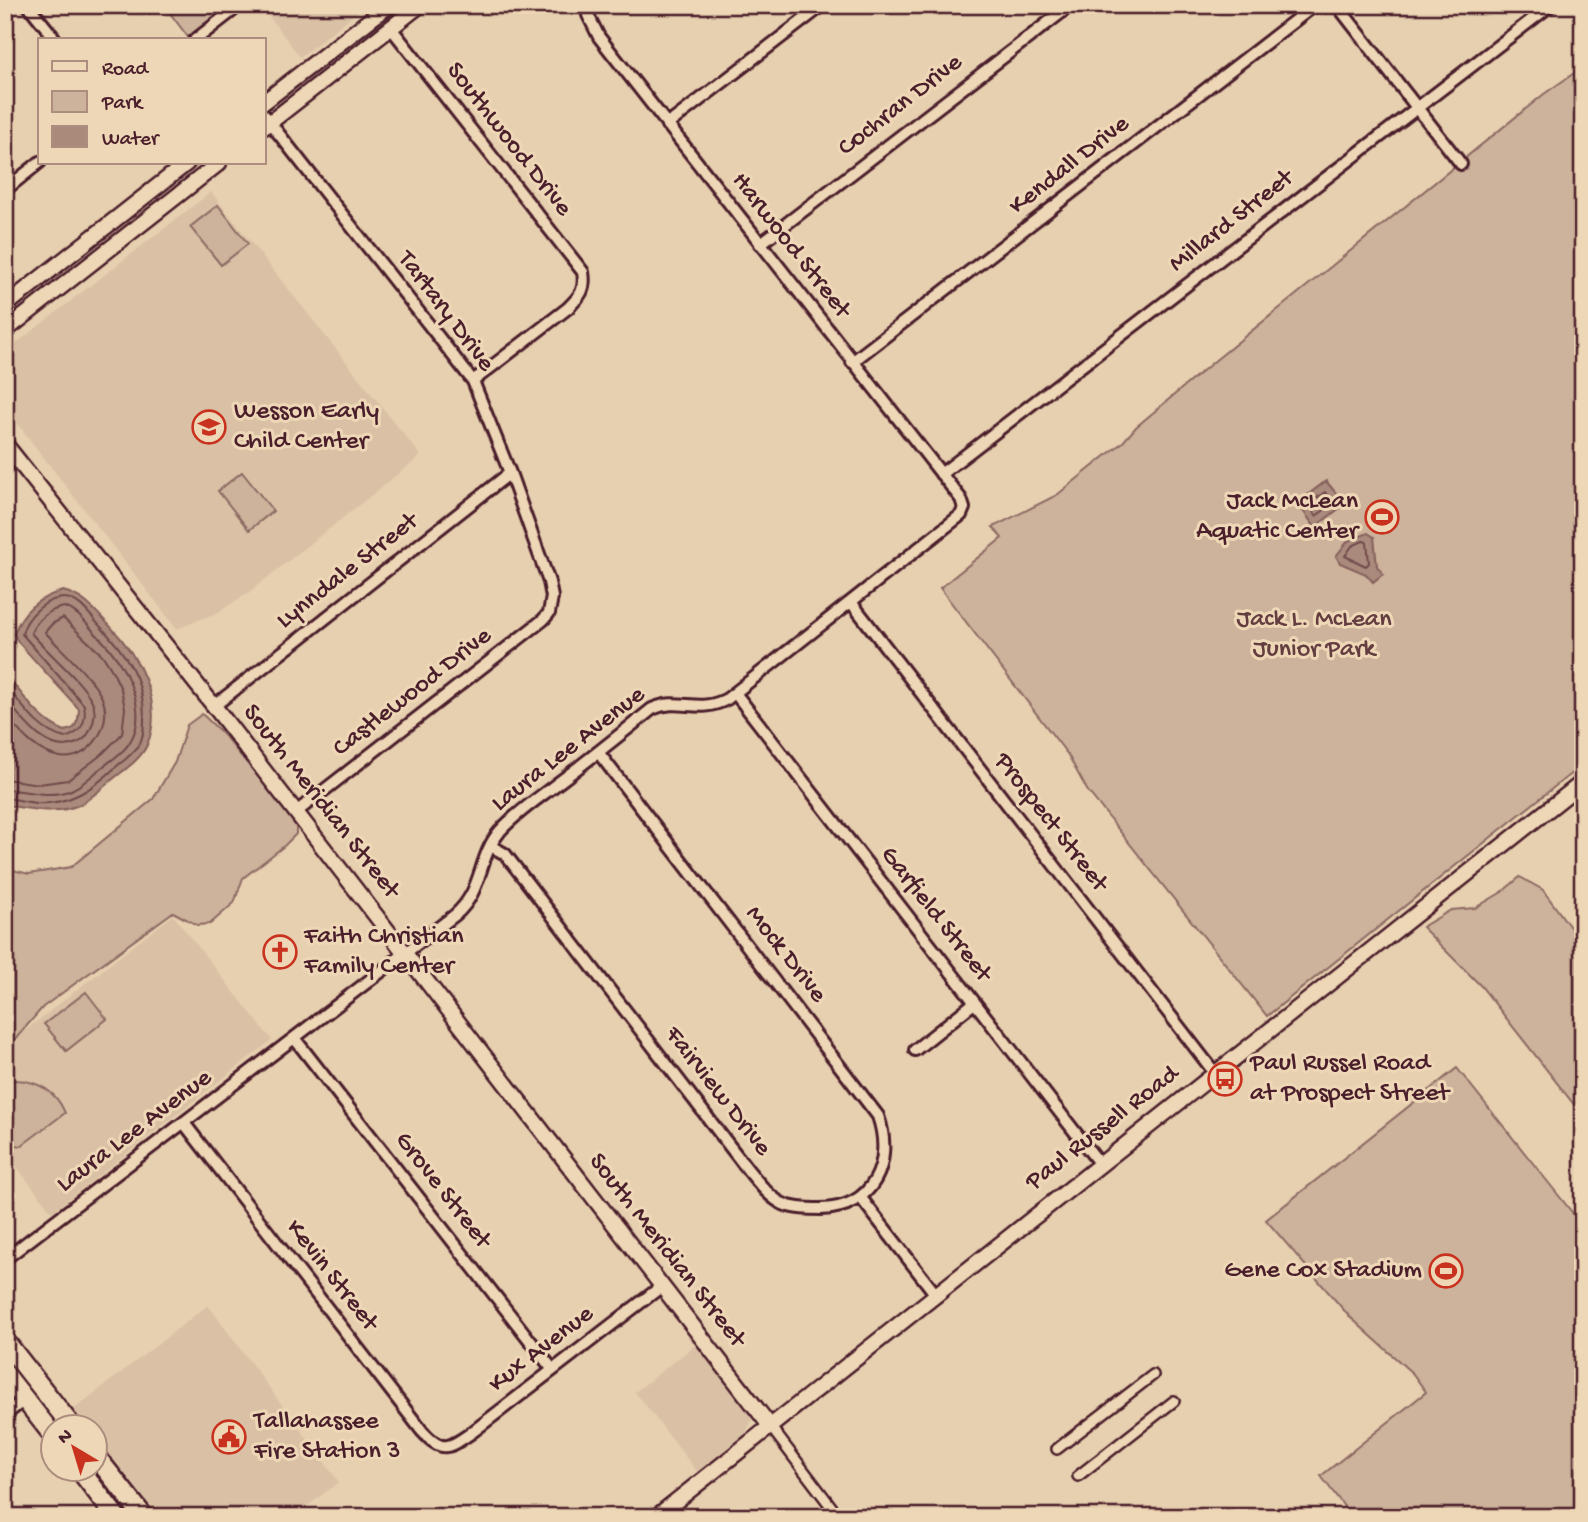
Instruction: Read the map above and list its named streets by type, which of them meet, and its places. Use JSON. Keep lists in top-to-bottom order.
{
  "streets": {
    "street": [
      "Cochran Drive",
      "Southwood Drive",
      "Kendall Drive",
      "Millard Street",
      "Harwood Street",
      "Tartary Drive",
      "Lynndale Street",
      "Castlewood Drive",
      "Laura Lee Avenue",
      "South Meridian Street",
      "Prospect Street",
      "Garfield Street",
      "Mock Drive",
      "Fairview Drive",
      "Paul Russell Road",
      "Grove Street",
      "Kevin Street",
      "Kux Avenue"
    ]
  },
  "crossings": [
    ["Cochran Drive", "Harwood Street"],
    ["Southwood Drive", "Tartary Drive"],
    ["Kendall Drive", "Harwood Street"],
    ["Millard Street", "Harwood Street"],
    ["Harwood Street", "Laura Lee Avenue"],
    ["Tartary Drive", "Lynndale Street"],
    ["Tartary Drive", "Castlewood Drive"],
    ["Lynndale Street", "South Meridian Street"],
    ["Castlewood Drive", "South Meridian Street"],
    ["Laura Lee Avenue", "South Meridian Street"],
    ["Laura Lee Avenue", "Prospect Street"],
    ["Laura Lee Avenue", "Garfield Street"],
    ["Laura Lee Avenue", "Mock Drive"],
    ["Laura Lee Avenue", "Fairview Drive"],
    ["Laura Lee Avenue", "Grove Street"],
    ["Laura Lee Avenue", "Kevin Street"],
    ["South Meridian Street", "Paul Russell Road"],
    ["South Meridian Street", "Kux Avenue"],
    ["Prospect Street", "Paul Russell Road"],
    ["Garfield Street", "Paul Russell Road"],
    ["Mock Drive", "Fairview Drive"],
    ["Grove Street", "Kux Avenue"],
    ["Kevin Street", "Kux Avenue"]
  ],
  "parks": ["Jack L. McLean Junior Park"],
  "places": {
    "school or university": ["Wesson Early Child Center"],
    "sports": ["Jack McLean Aquatic Center", "Gene Cox Stadium"],
    "church": ["Faith Christian Family Center"],
    "bus stop": ["Paul Russel Road at Prospect Street"],
    "public building": ["Tallahassee Fire Station 3"]
  },
  "legend": ["Road", "Park", "Water"],
  "north": "top left"
}
